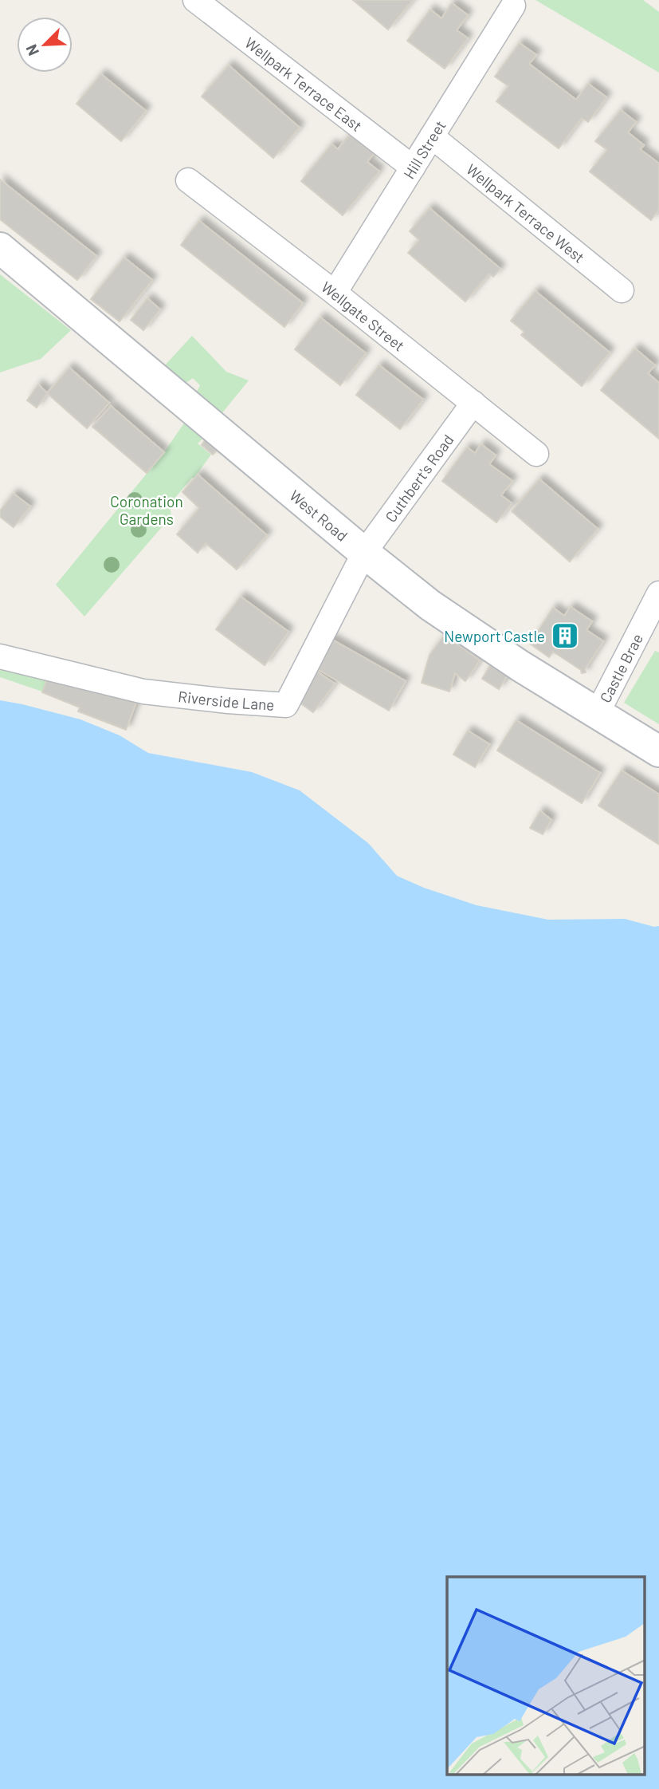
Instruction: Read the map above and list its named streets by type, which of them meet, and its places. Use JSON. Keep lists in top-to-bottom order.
{
  "streets": {
    "main road": ["West Road"],
    "street": [
      "Wellpark Terrace East",
      "Hill Street",
      "Wellpark Terrace West",
      "Wellgate Street",
      "Cuthbert's Road",
      "Castle Brae",
      "Riverside Lane"
    ]
  },
  "crossings": [
    ["Wellpark Terrace East", "Hill Street"],
    ["Hill Street", "Wellpark Terrace West"],
    ["Hill Street", "Wellgate Street"],
    ["Wellgate Street", "Cuthbert's Road"],
    ["Cuthbert's Road", "West Road"],
    ["Cuthbert's Road", "Riverside Lane"],
    ["West Road", "Castle Brae"],
    ["West Road", "Riverside Lane"]
  ],
  "parks": ["Coronation Gardens"],
  "places": {
    "building": ["Newport Castle"]
  },
  "north": "bottom left"
}
